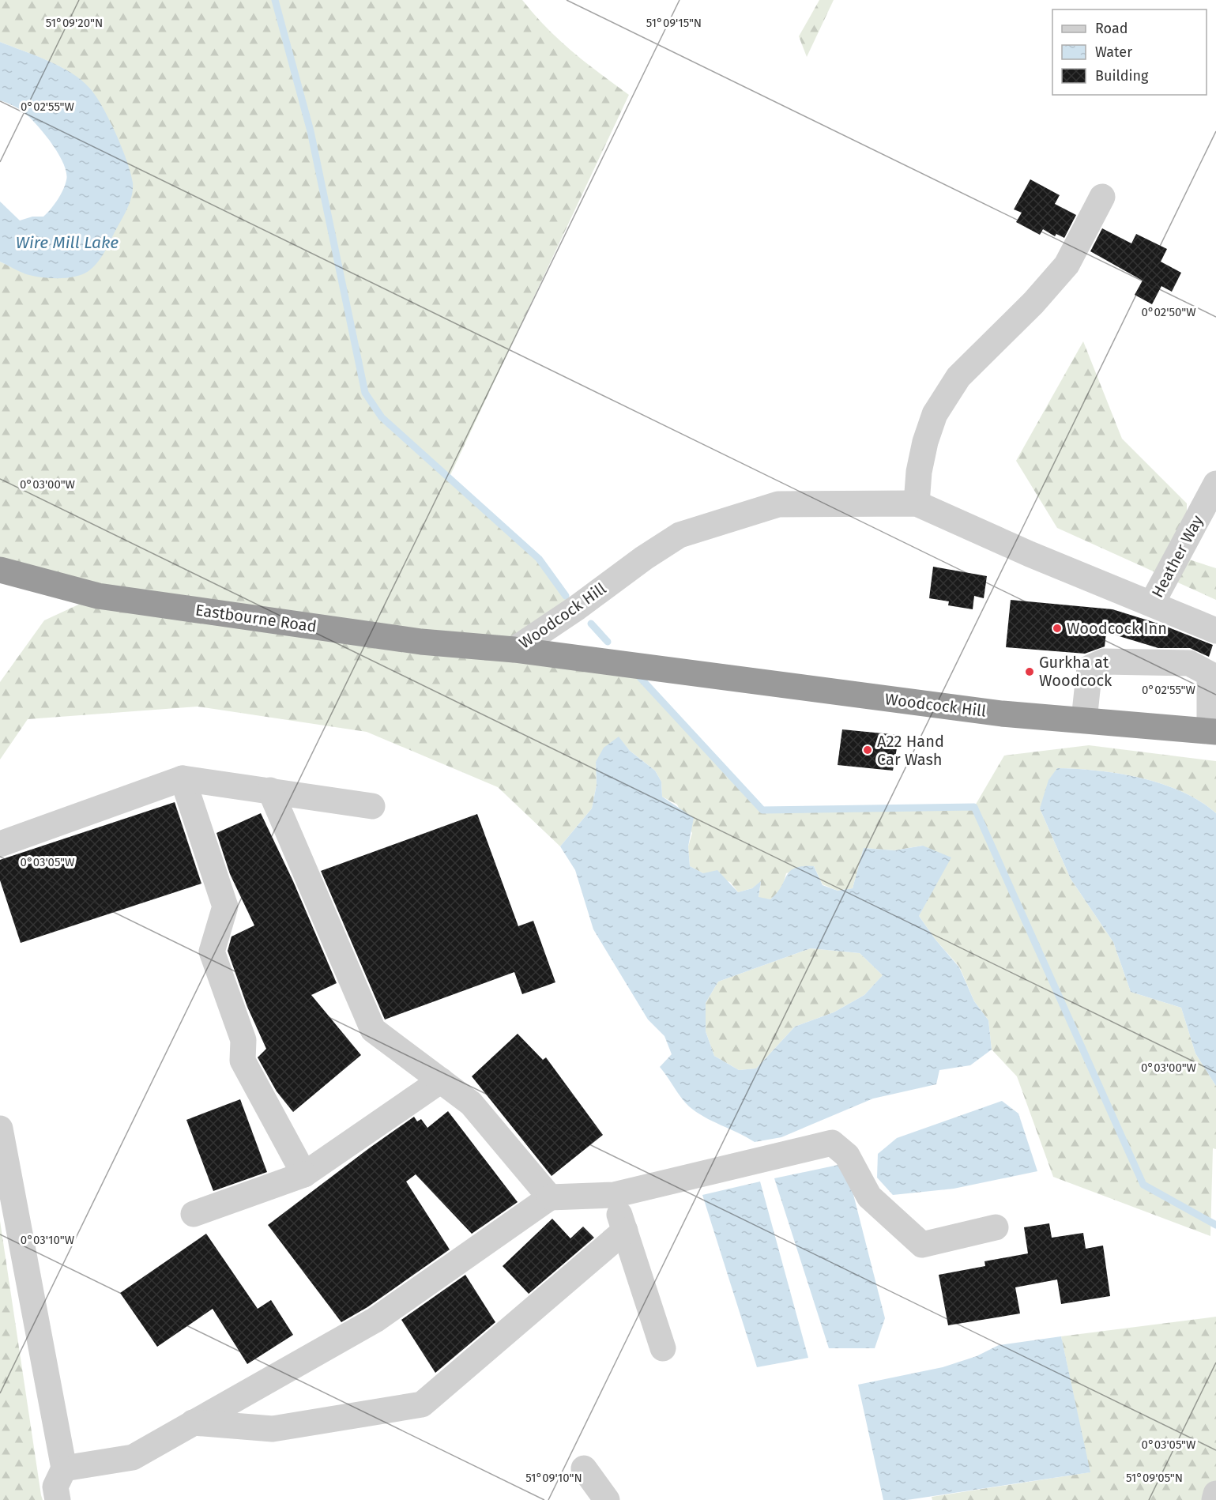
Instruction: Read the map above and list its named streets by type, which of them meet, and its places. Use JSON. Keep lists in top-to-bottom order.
{
  "streets": {
    "highway": ["Woodcock Hill", "Eastbourne Road"],
    "street": ["Heather Way"]
  },
  "crossings": [
    ["Heather Way", "Woodcock Hill"],
    ["Woodcock Hill", "Eastbourne Road"]
  ],
  "water": ["Wire Mill Lake"],
  "places": ["Woodcock Inn", "Gurkha at Woodcock", "A22 Hand Car Wash"],
  "legend": ["Road", "Water", "Building"],
  "coordinates": [
    "51°09'20\"N",
    "51°09'15\"N",
    "0°02'55\"W",
    "0°02'50\"W",
    "0°03'00\"W",
    "0°03'05\"W",
    "0°03'10\"W",
    "51°09'10\"N",
    "51°09'05\"N"
  ]
}
